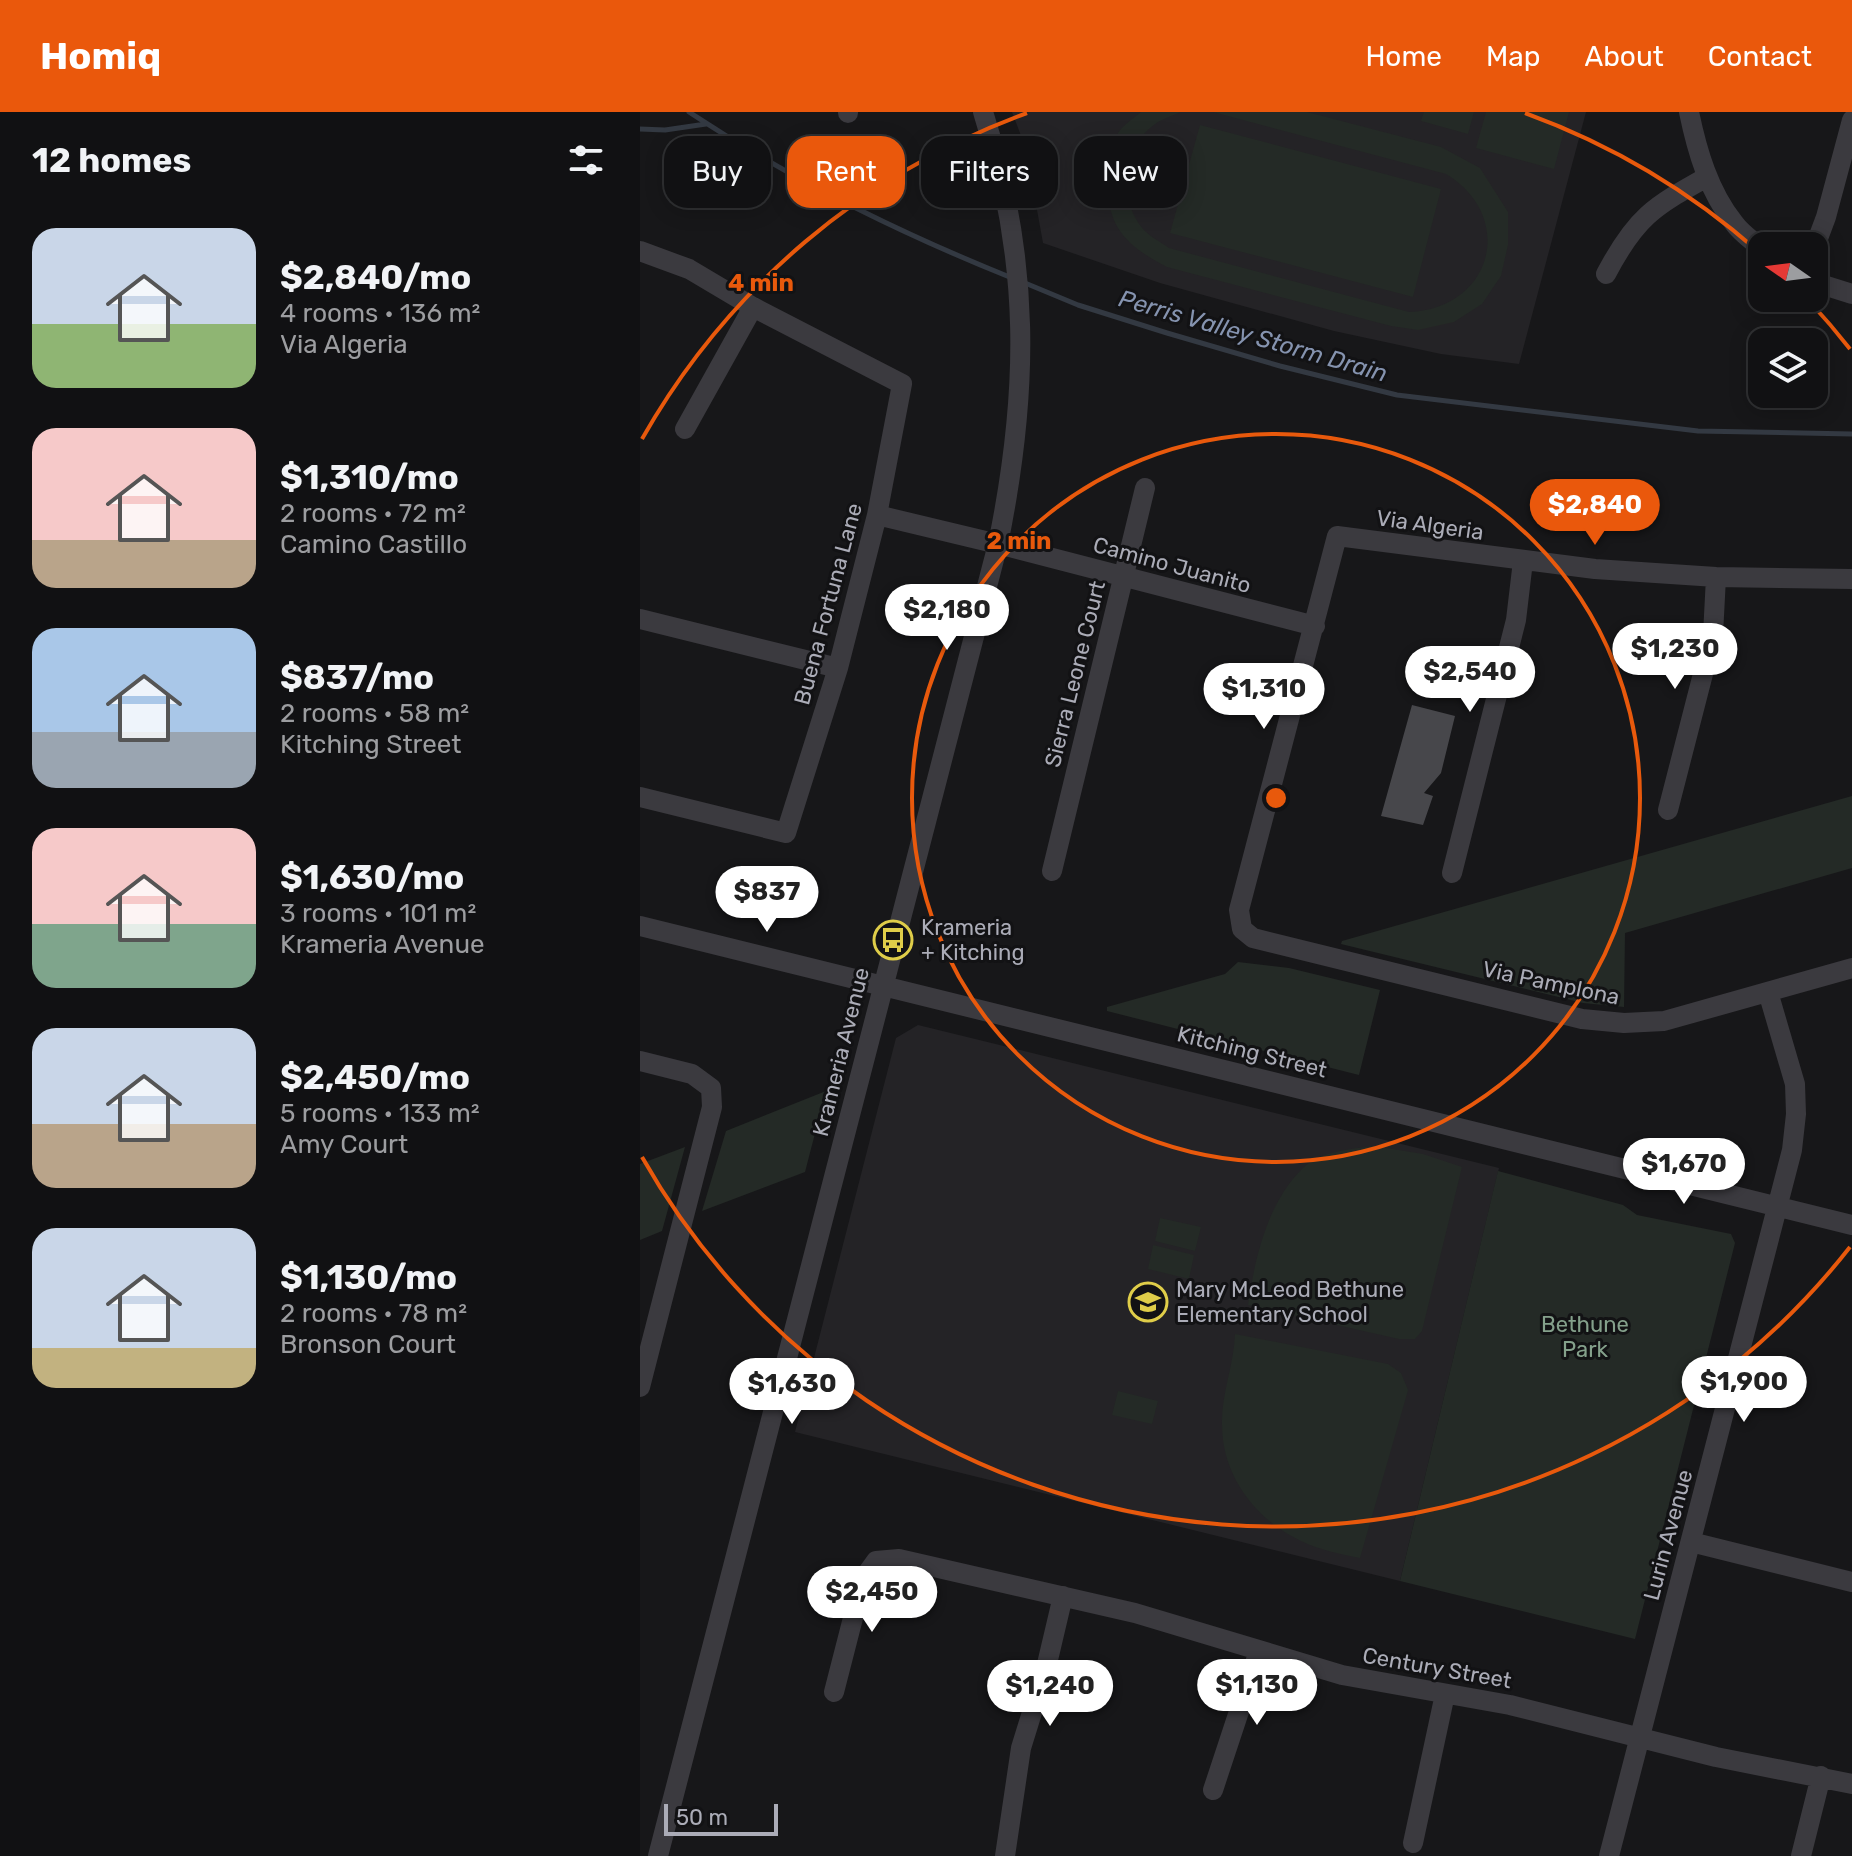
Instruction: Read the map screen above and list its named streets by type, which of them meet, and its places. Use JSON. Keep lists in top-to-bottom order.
{
  "streets": {
    "street": [
      "Via Algeria",
      "Camino Juanito",
      "Buena Fortuna Lane",
      "Sierra Leone Court",
      "Via Pamplona",
      "Krameria Avenue",
      "Kitching Street",
      "Lurin Avenue",
      "Century Street"
    ]
  },
  "crossings": [
    ["Via Algeria", "Camino Juanito"],
    ["Via Algeria", "Via Pamplona"],
    ["Camino Juanito", "Buena Fortuna Lane"],
    ["Camino Juanito", "Sierra Leone Court"],
    ["Camino Juanito", "Via Pamplona"],
    ["Camino Juanito", "Krameria Avenue"],
    ["Via Pamplona", "Lurin Avenue"],
    ["Krameria Avenue", "Kitching Street"],
    ["Kitching Street", "Lurin Avenue"],
    ["Lurin Avenue", "Century Street"]
  ],
  "water": ["Perris Valley Storm Drain"],
  "parks": ["Bethune Park"],
  "places": {
    "bus stop": ["Krameria + Kitching"],
    "school or university": ["Mary McLeod Bethune Elementary School"]
  },
  "scale_bar": "50 m",
  "north": "left",
  "page": {
    "header": "Homiq",
    "nav": [
      "Home",
      "Map",
      "About",
      "Contact"
    ],
    "heading": "12 homes",
    "chip": [
      "Buy",
      "Rent",
      "Filters",
      "New"
    ],
    "list": [
      {
        "name": "$2,840/mo",
        "note": "4 rooms · 136 m² · Via Algeria"
      },
      {
        "name": "$1,310/mo",
        "note": "2 rooms · 72 m² · Camino Castillo"
      },
      {
        "name": "$837/mo",
        "note": "2 rooms · 58 m² · Kitching Street"
      },
      {
        "name": "$1,630/mo",
        "note": "3 rooms · 101 m² · Krameria Avenue"
      },
      {
        "name": "$2,450/mo",
        "note": "5 rooms · 133 m² · Amy Court"
      },
      {
        "name": "$1,130/mo",
        "note": "2 rooms · 78 m² · Bronson Court"
      }
    ],
    "price": [
      "$2,840",
      "$2,180",
      "$1,230",
      "$2,540",
      "$1,310",
      "$837",
      "$1,670",
      "$1,900",
      "$1,630",
      "$2,450",
      "$1,130",
      "$1,240"
    ],
    "scale": "50 m"
  },
  "rings": ["4 min", "2 min"]
}
